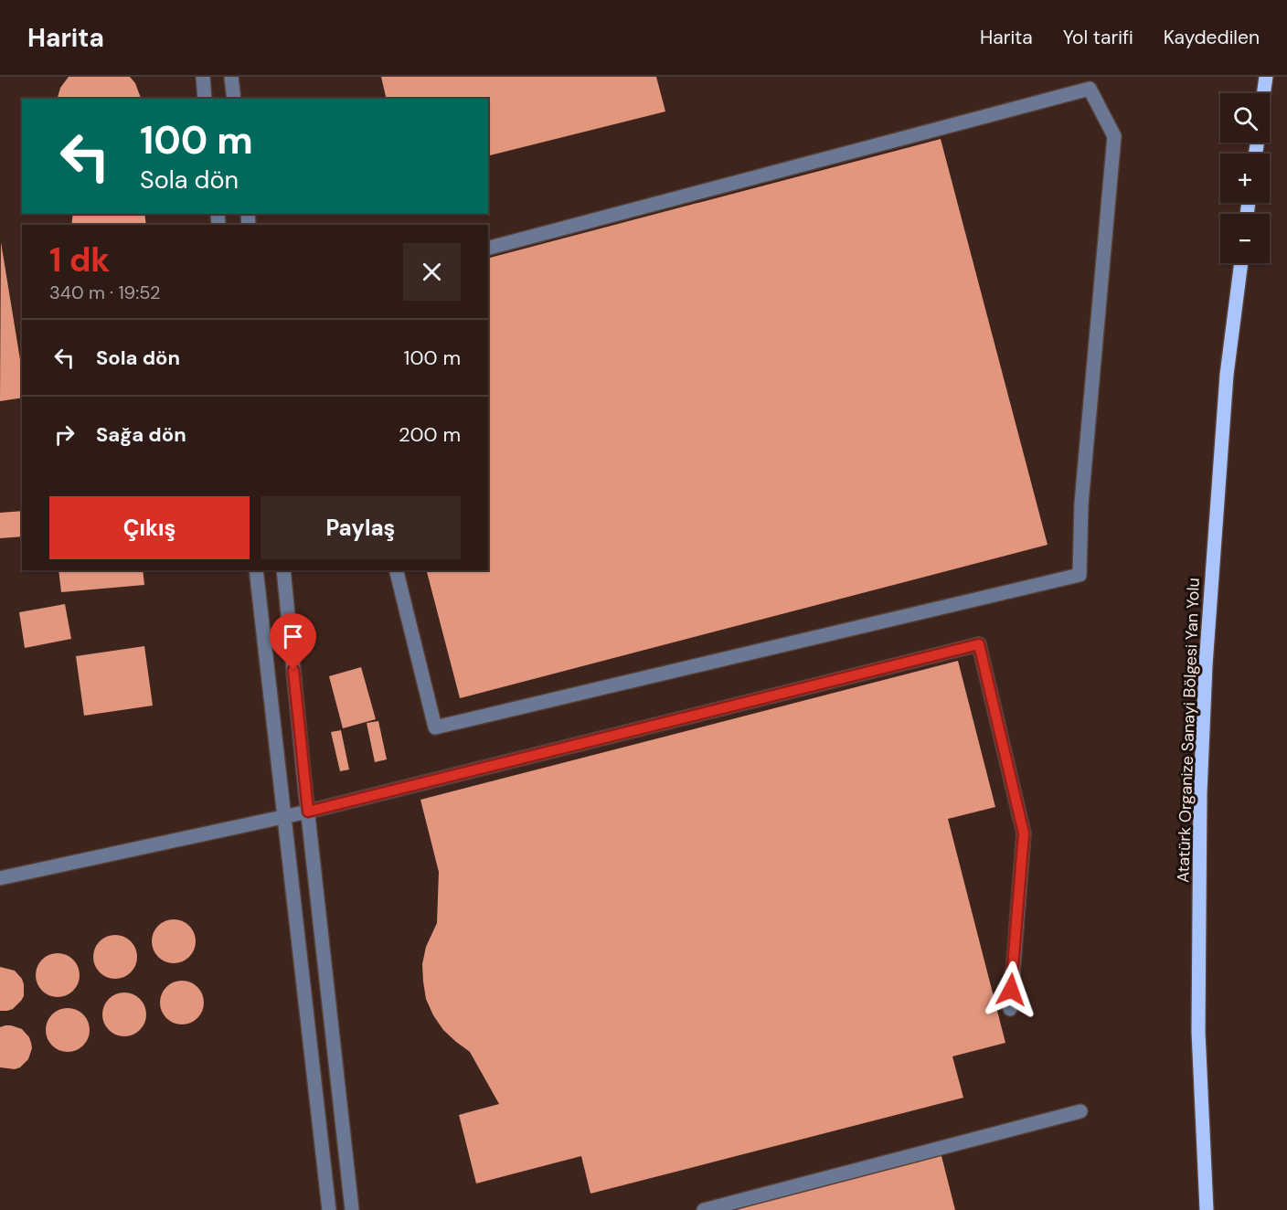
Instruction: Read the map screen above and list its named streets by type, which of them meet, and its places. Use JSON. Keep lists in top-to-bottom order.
{
  "streets": {
    "main road": ["Atatürk Organize Sanayi Bölgesi Yan Yolu"]
  },
  "page": {
    "header": "Harita",
    "nav": ["Harita", "Yol tarifi", "Kaydedilen"],
    "map_buttons": ["+", "−"],
    "turn": ["100 m", "Sola dön"],
    "heading": ["1 dk", "340 m · 19:52"],
    "list": [
      {
        "name": "Sola dön",
        "value": "100 m"
      },
      {
        "name": "Sağa dön",
        "value": "200 m"
      }
    ],
    "buttons": ["Çıkış", "Paylaş"]
  }
}
